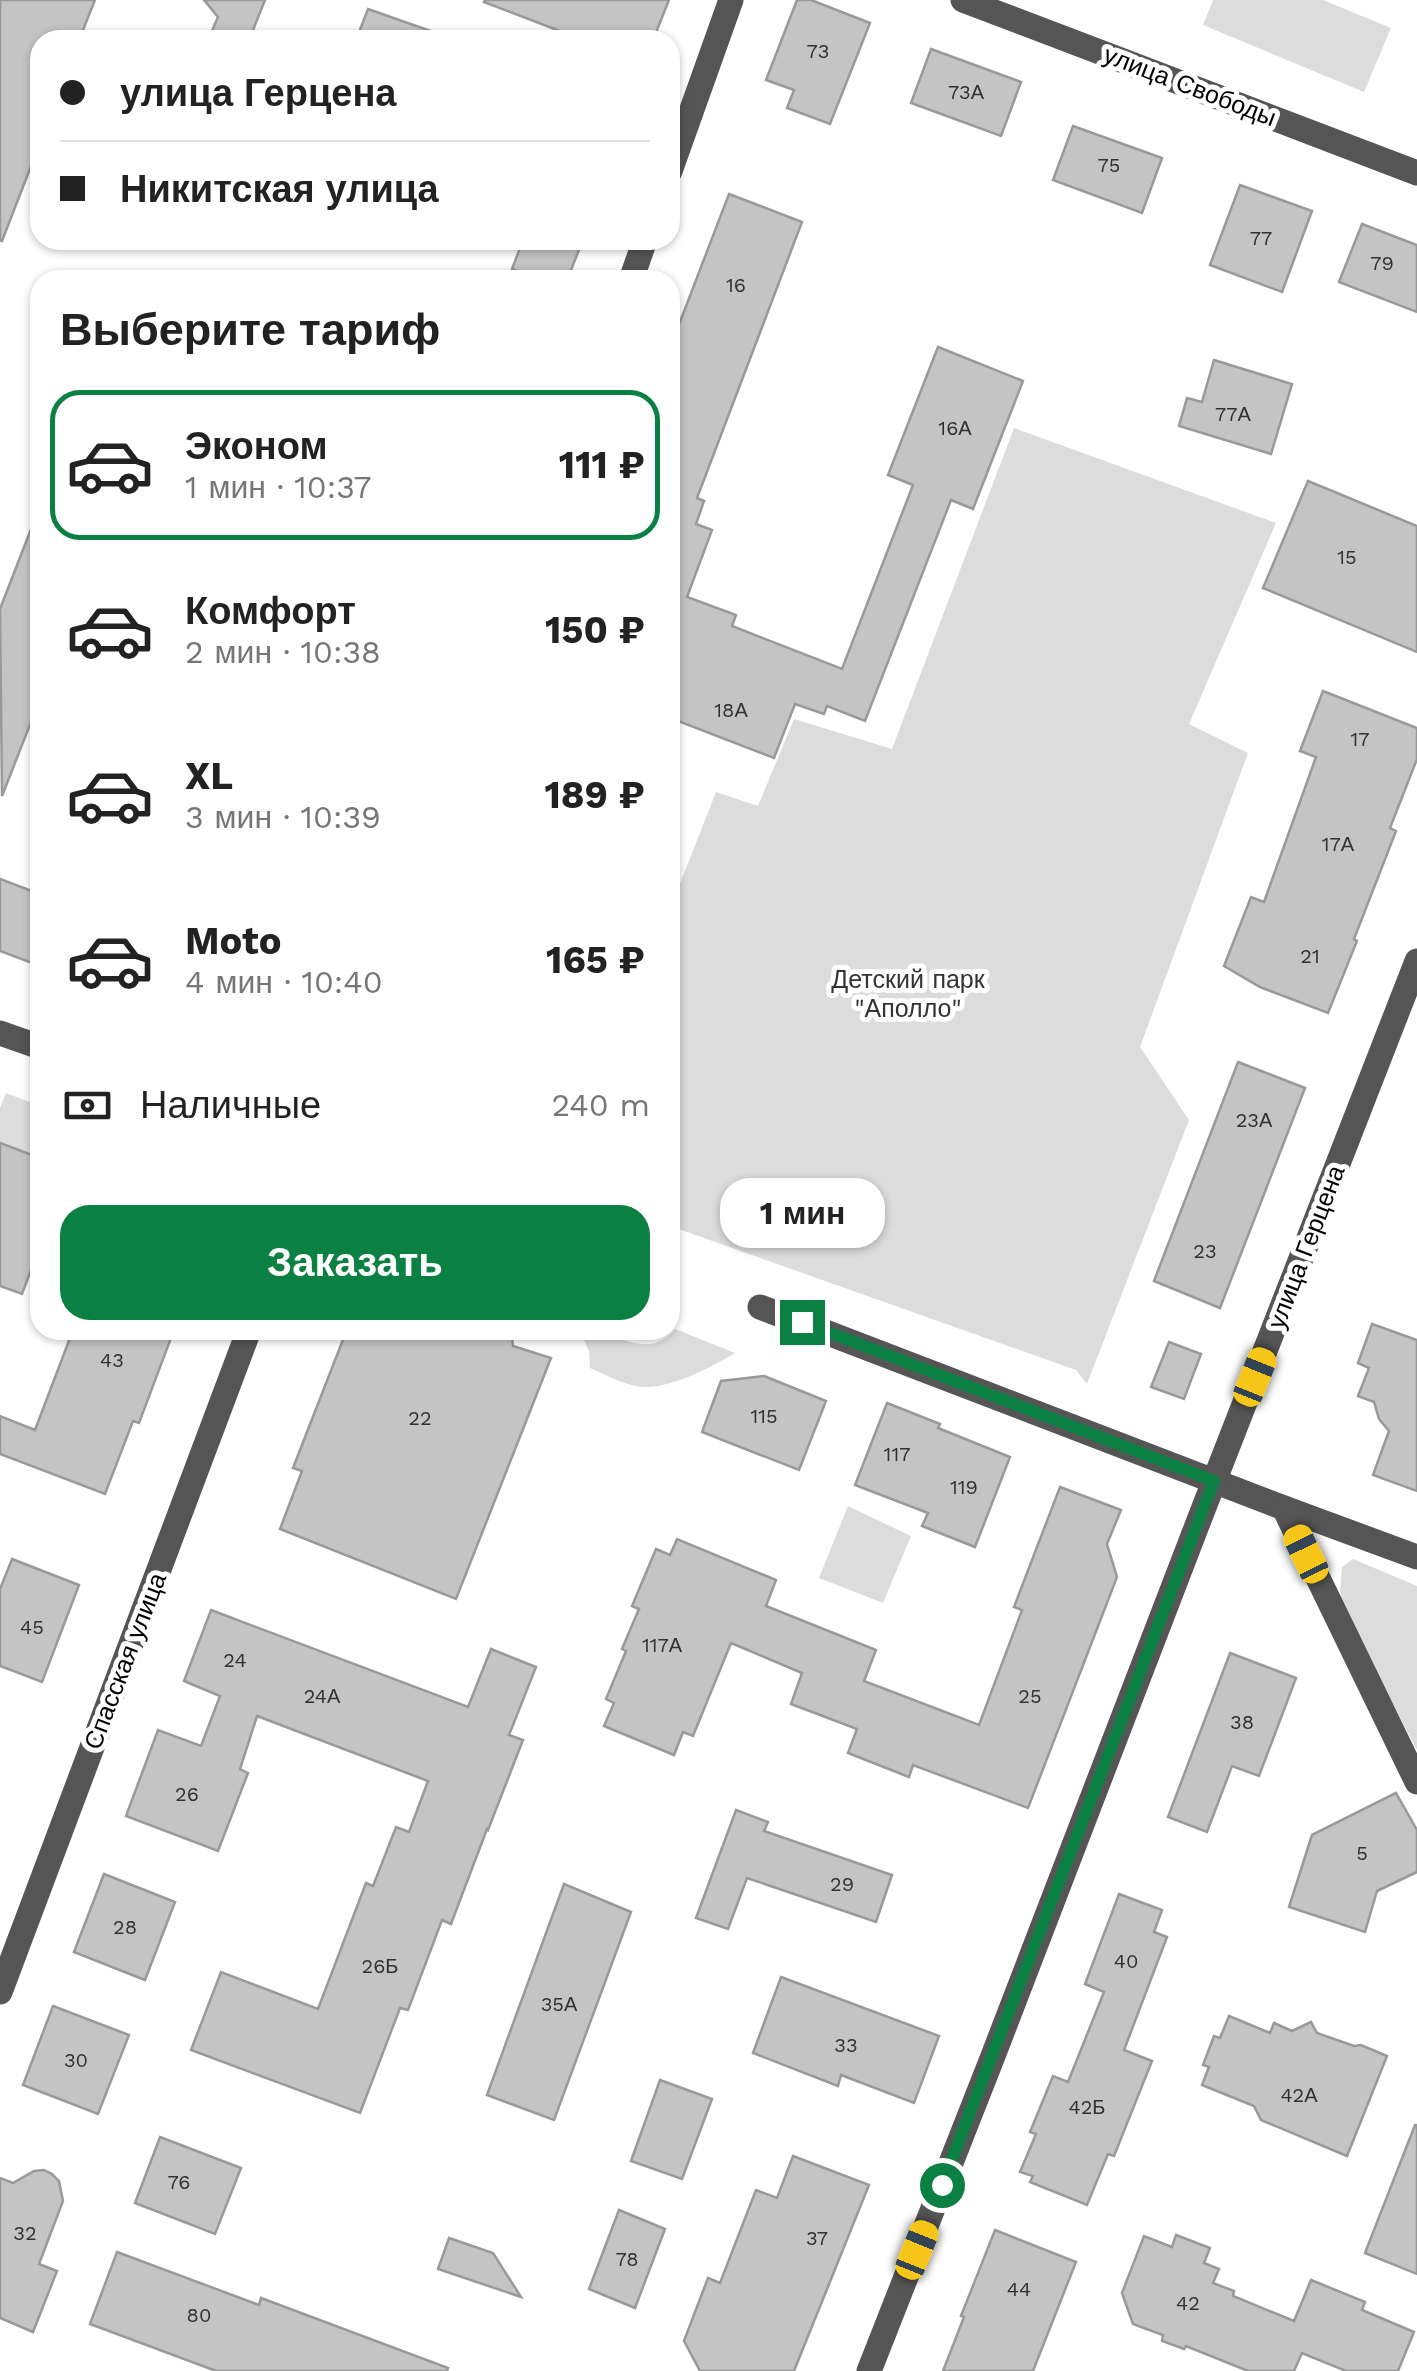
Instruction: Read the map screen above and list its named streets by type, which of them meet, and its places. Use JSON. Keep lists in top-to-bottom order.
{
  "streets": {
    "street": ["улица Свободы", "улица Герцена", "Спасская улица"]
  },
  "parks": ["Детский парк \"Аполло\""],
  "house_numbers": [
    "73",
    "73А",
    "75",
    "77",
    "79",
    "16",
    "77А",
    "16А",
    "15",
    "18А",
    "17",
    "17А",
    "21",
    "23А",
    "23",
    "43",
    "115",
    "22",
    "117",
    "119",
    "45",
    "117А",
    "24",
    "24А",
    "25",
    "38",
    "26",
    "5",
    "29",
    "28",
    "40",
    "26Б",
    "35А",
    "33",
    "30",
    "42А",
    "42Б",
    "76",
    "32",
    "37",
    "78",
    "44",
    "42",
    "80"
  ],
  "page": {
    "banner": ["улица Герцена", "Никитская улица"],
    "heading": "Выберите тариф",
    "list": [
      {
        "name": "Эконом",
        "note": "1 мин · 10:37",
        "value": "111 ₽"
      },
      {
        "name": "Комфорт",
        "note": "2 мин · 10:38",
        "value": "150 ₽"
      },
      {
        "name": "XL",
        "note": "3 мин · 10:39",
        "value": "189 ₽"
      },
      {
        "name": "Moto",
        "note": "4 мин · 10:40",
        "value": "165 ₽"
      }
    ],
    "pay": ["Наличные", "240 m"],
    "bubble": "1 мин",
    "buttons": "Заказать"
  }
}
